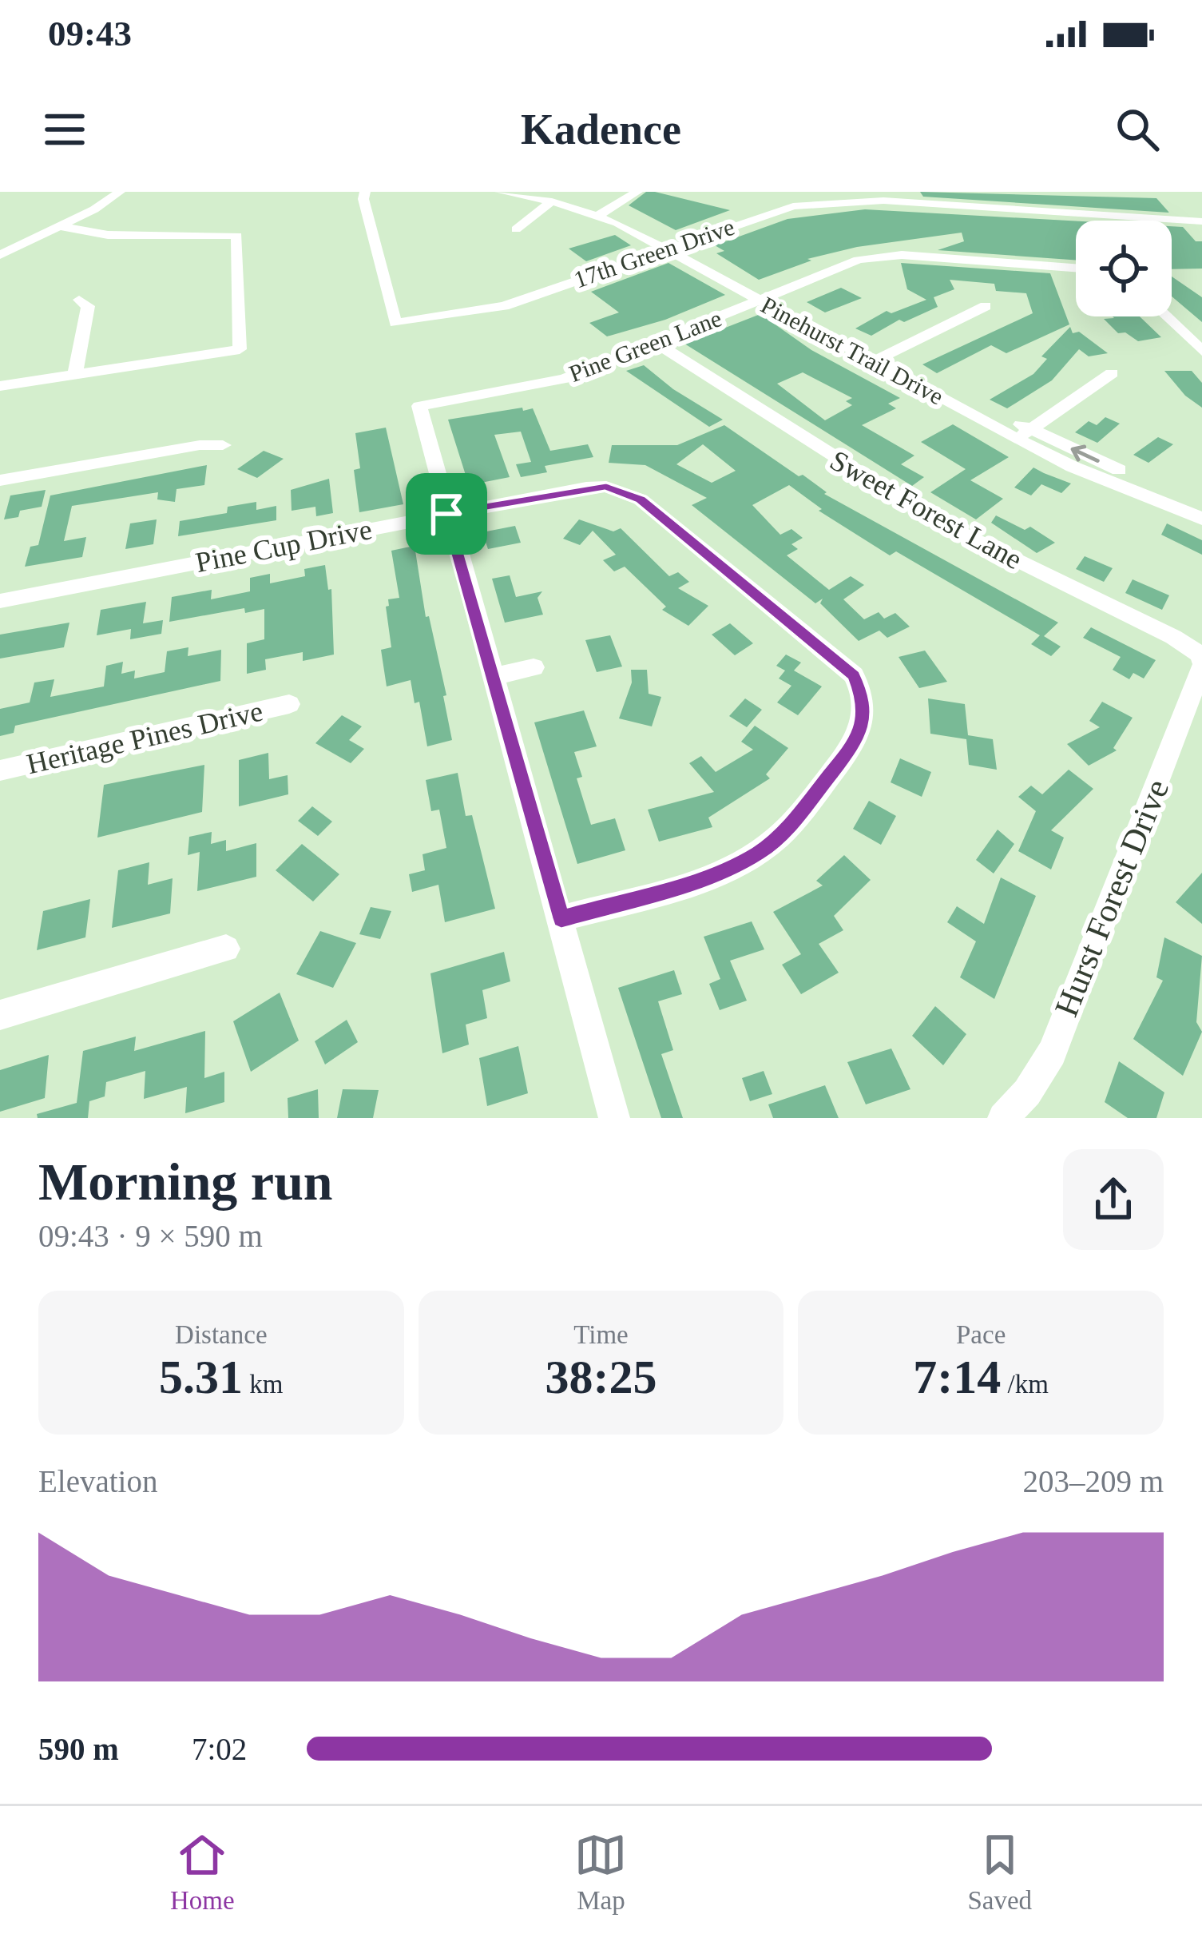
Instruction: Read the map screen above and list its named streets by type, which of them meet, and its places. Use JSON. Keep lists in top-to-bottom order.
{
  "streets": {
    "street": [
      "17th Green Drive",
      "Pine Green Lane",
      "Pinehurst Trail Drive",
      "Sweet Forest Lane",
      "Pine Cup Drive",
      "Heritage Pines Drive",
      "Hurst Forest Drive"
    ]
  },
  "crossings": [
    ["17th Green Drive", "Pinehurst Trail Drive"],
    ["Pine Green Lane", "Pinehurst Trail Drive"],
    ["Pine Green Lane", "Sweet Forest Lane"],
    ["Pine Green Lane", "Pine Cup Drive"],
    ["Sweet Forest Lane", "Hurst Forest Drive"]
  ],
  "page": {
    "status": "09:43",
    "header": "Kadence",
    "heading": ["Morning run", "09:43 · 9 × 590 m"],
    "stats": [
      ["Distance", "5.31 km"],
      ["Time", "38:25"],
      ["Pace", "7:14 /km"]
    ],
    "chart": ["Elevation", "203–209 m"],
    "list": [
      {
        "name": "590 m",
        "note": "7:02"
      }
    ],
    "tabs": ["Home", "Map", "Saved"]
  }
}
